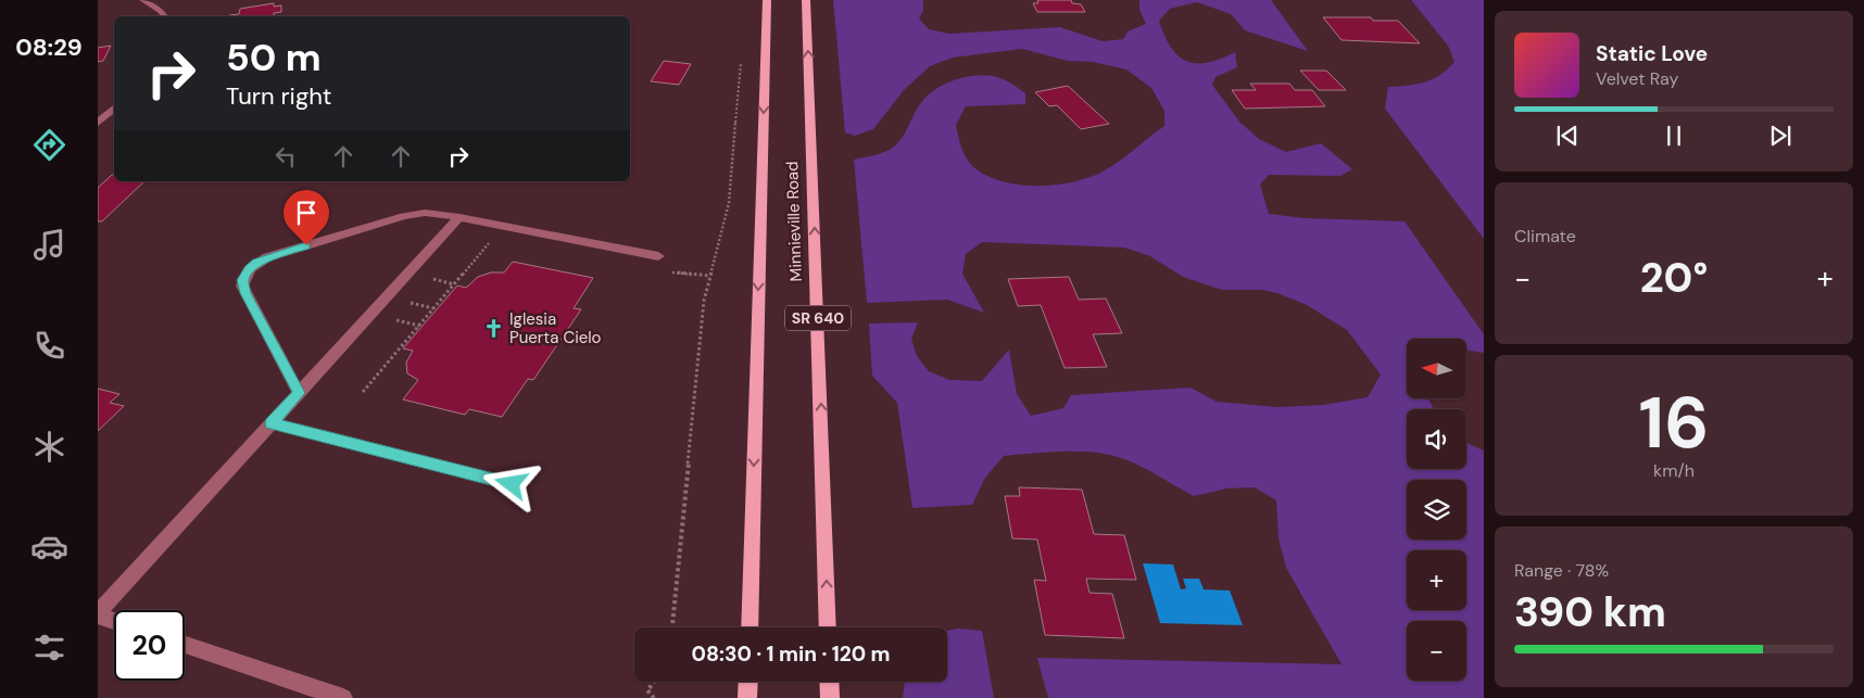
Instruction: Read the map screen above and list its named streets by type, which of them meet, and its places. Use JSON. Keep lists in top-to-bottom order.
{
  "streets": {
    "main road": ["Minnieville Road", "SR 640"]
  },
  "places": {
    "church": ["Iglesia Puerta Cielo"]
  },
  "north": "left",
  "page": {
    "tabs": "08:29",
    "turn": ["50 m", "Turn right"],
    "song": ["Static Love", "Velvet Ray"],
    "tile": [
      "Climate",
      ["16", "km/h"],
      ["Range · 78%", "390 km"]
    ],
    "heat": ["−", "20°", "+"],
    "map_buttons": ["+", "−"],
    "limit": "20",
    "trip": "08:30 · 1 min · 120 m"
  }
}
